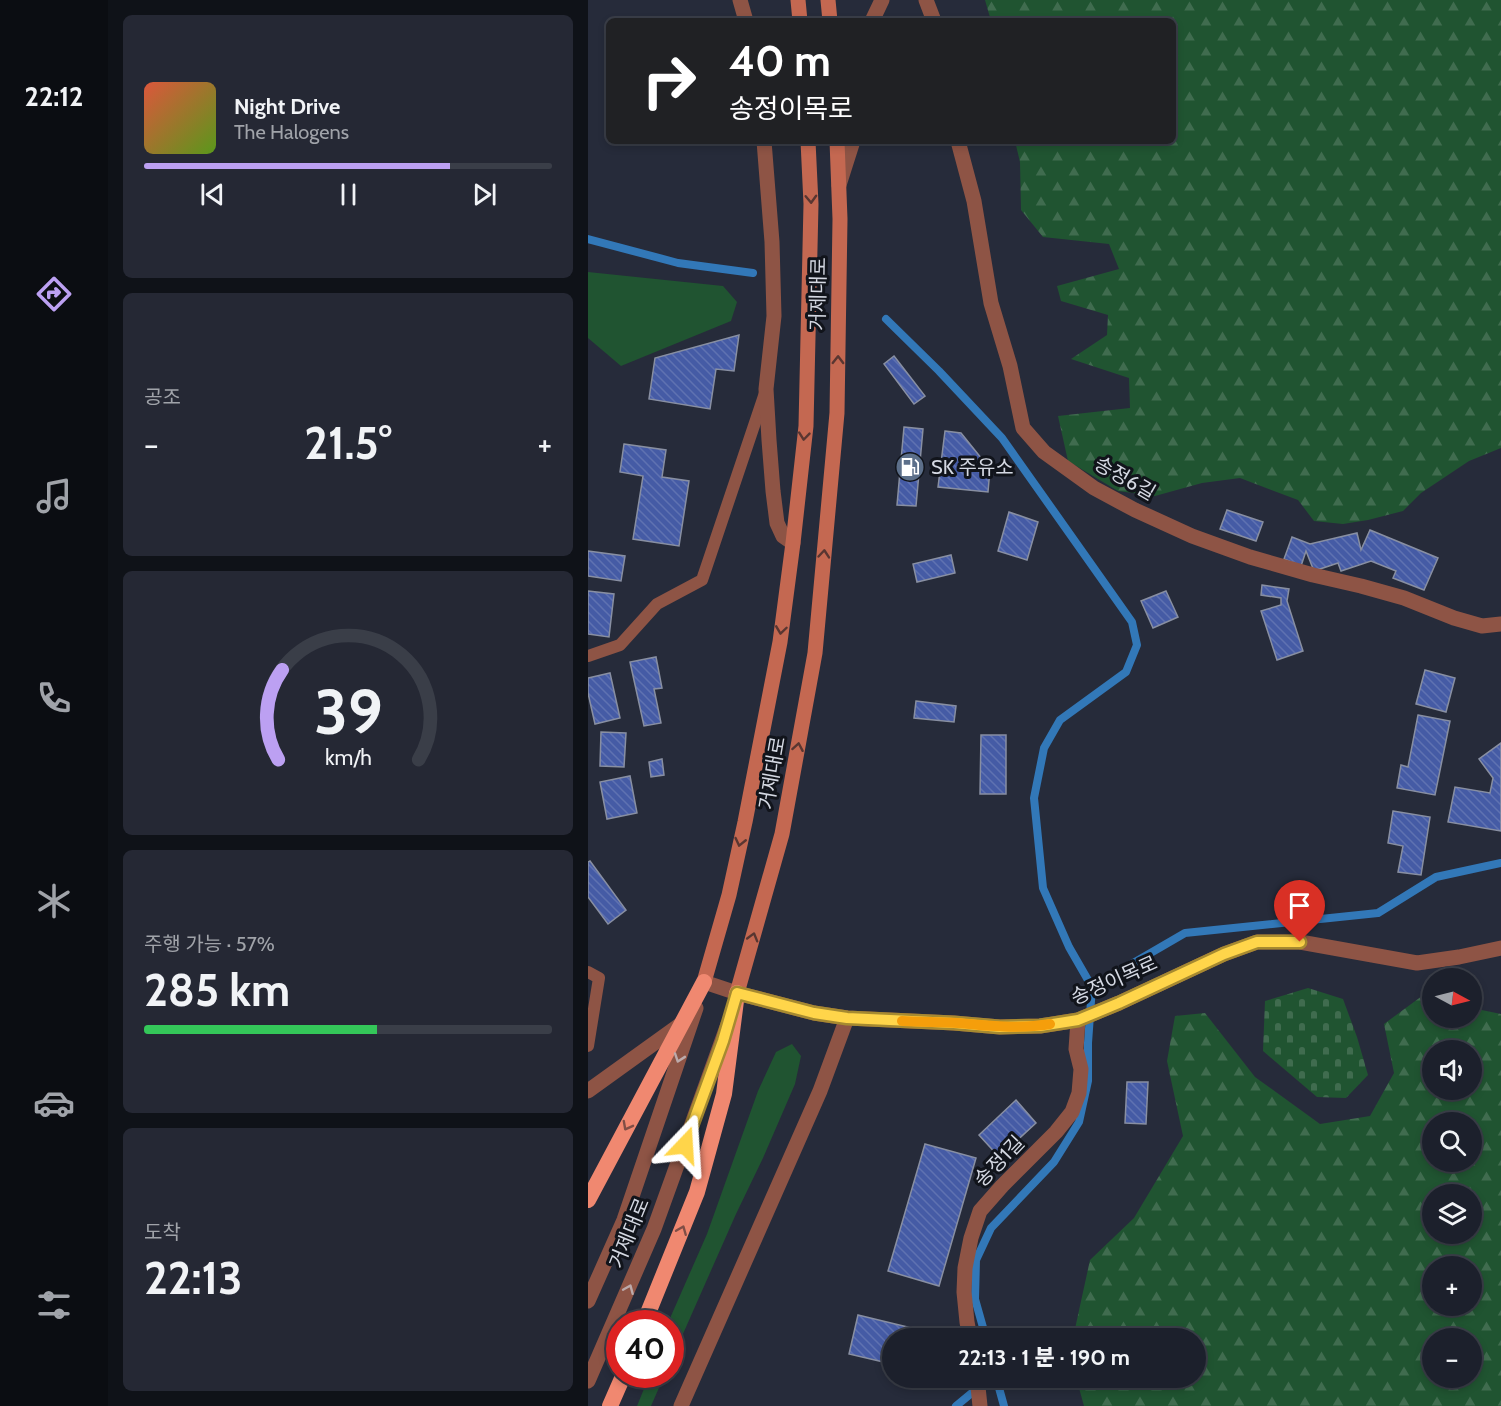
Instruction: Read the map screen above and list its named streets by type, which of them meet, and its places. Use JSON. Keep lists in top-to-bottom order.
{
  "streets": {
    "main road": ["거제대로"],
    "street": ["송정6길", "송정이목로", "송정1길"]
  },
  "crossings": [
    ["거제대로", "송정이목로"],
    ["송정이목로", "송정1길"]
  ],
  "places": {
    "fuel station": ["SK 주유소"]
  },
  "north": "right",
  "page": {
    "tabs": "22:12",
    "turn": ["40 m", "송정이목로"],
    "song": ["Night Drive", "The Halogens"],
    "tile": [
      "공조",
      ["주행 가능 · 57%", "285 km"],
      ["도착", "22:13"]
    ],
    "heat": ["−", "21.5°", "+"],
    "map_buttons": ["+", "−"],
    "limit": "40",
    "trip": "22:13 · 1 분 · 190 m",
    "gauge": ["39", "km/h"]
  }
}
